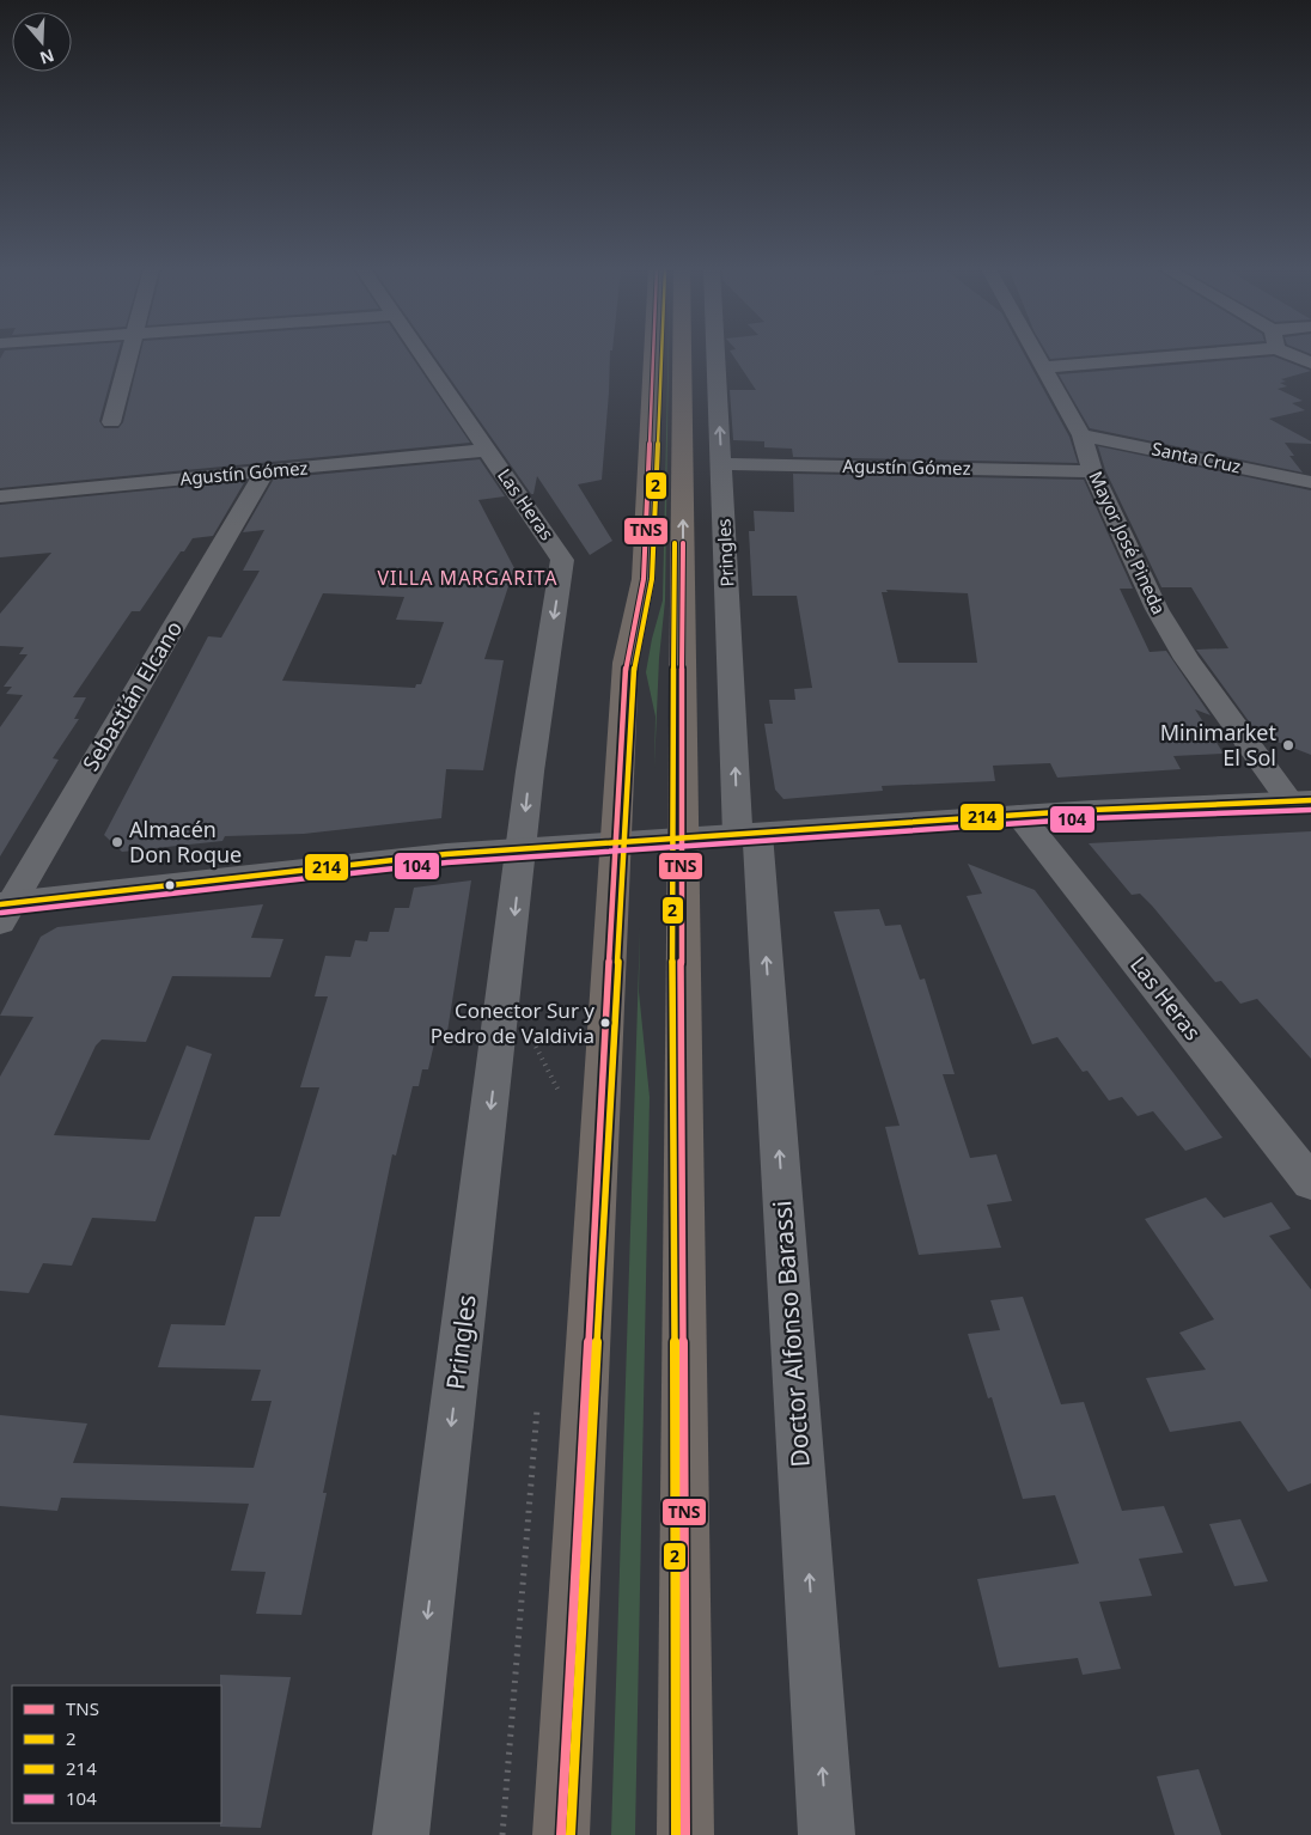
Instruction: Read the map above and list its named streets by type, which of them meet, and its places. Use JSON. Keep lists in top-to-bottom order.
{
  "streets": {
    "street": [
      "Santa Cruz",
      "Agustín Gómez",
      "Las Heras",
      "Mayor José Pineda",
      "Pringles",
      "Sebastián Elcano",
      "Doctor Alfonso Barassi"
    ]
  },
  "crossings": [
    ["Santa Cruz", "Mayor José Pineda"],
    ["Agustín Gómez", "Las Heras"],
    ["Agustín Gómez", "Mayor José Pineda"],
    ["Agustín Gómez", "Pringles"],
    ["Agustín Gómez", "Sebastián Elcano"],
    ["Las Heras", "Pringles"],
    ["Pringles", "Doctor Alfonso Barassi"]
  ],
  "one_way": ["Las Heras", "Doctor Alfonso Barassi"],
  "districts": ["VILLA MARGARITA"],
  "places": ["Minimarket El Sol", "Almacén Don Roque", "Conector Sur y Pedro de Valdivia"],
  "lines": [
    "transit line TNS",
    "transit line 2",
    "transit line 214",
    "transit line 104"
  ],
  "legend": [
    "TNS",
    "2",
    "214",
    "104"
  ],
  "north": "bottom"
}
